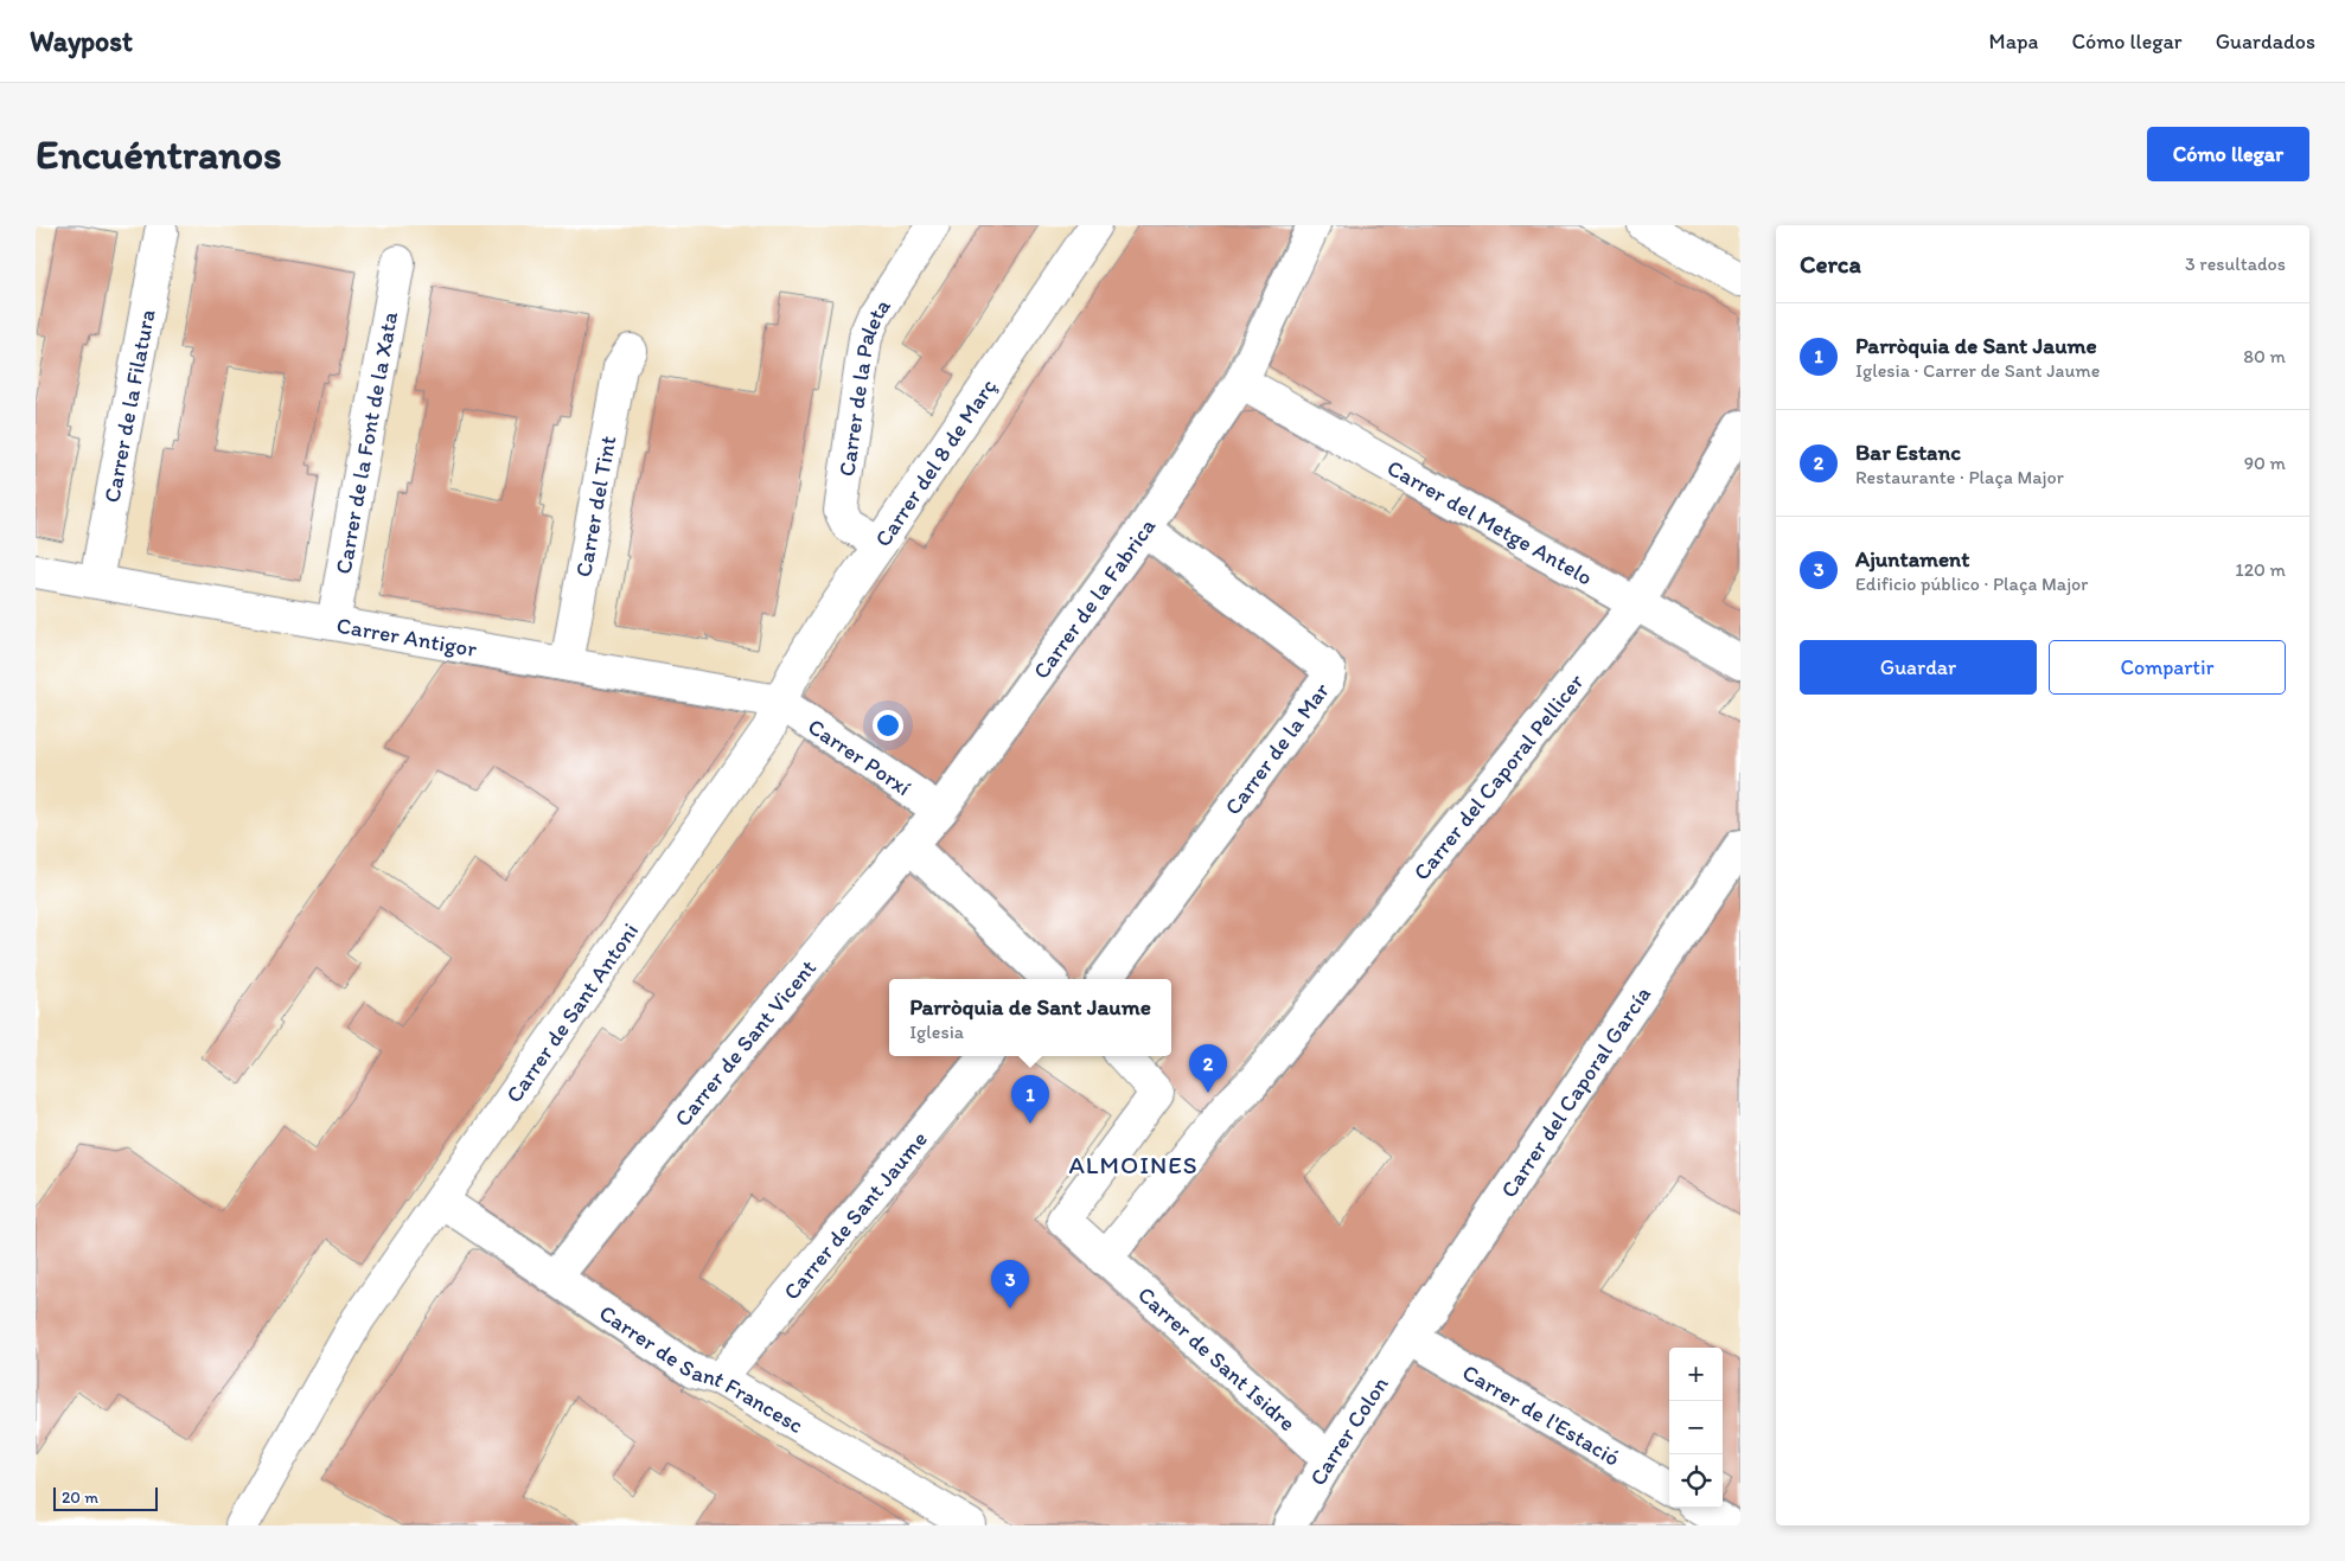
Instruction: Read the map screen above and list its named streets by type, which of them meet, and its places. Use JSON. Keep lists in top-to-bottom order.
{
  "streets": {
    "street": [
      "Carrer de la Paleta",
      "Carrer de la Filatura",
      "Carrer de la Font de la Xata",
      "Carrer del 8 de Març",
      "Carrer del Tint",
      "Carrer del Metge Antelo",
      "Carrer de la Fabrica",
      "Carrer Antigor",
      "Carrer de la Mar",
      "Carrer Porxí",
      "Carrer del Caporal Pellicer",
      "Carrer de Sant Antoni",
      "Carrer de Sant Vicent",
      "Carrer del Caporal García",
      "Carrer de Sant Jaume",
      "Carrer de Sant Isidre",
      "Carrer de Sant Francesc",
      "Carrer de l'Estació",
      "Carrer Colon"
    ]
  },
  "crossings": [
    ["Carrer de la Paleta", "Carrer del 8 de Març"],
    ["Carrer de la Filatura", "Carrer Antigor"],
    ["Carrer de la Font de la Xata", "Carrer Antigor"],
    ["Carrer del 8 de Març", "Carrer Antigor"],
    ["Carrer del 8 de Març", "Carrer Porxí"],
    ["Carrer del 8 de Març", "Carrer de Sant Antoni"],
    ["Carrer del Tint", "Carrer Antigor"],
    ["Carrer del Metge Antelo", "Carrer de la Fabrica"],
    ["Carrer del Metge Antelo", "Carrer del Caporal Pellicer"],
    ["Carrer de la Fabrica", "Carrer de la Mar"],
    ["Carrer de la Fabrica", "Carrer Porxí"],
    ["Carrer de la Fabrica", "Carrer de Sant Vicent"],
    ["Carrer Antigor", "Carrer Porxí"],
    ["Carrer Antigor", "Carrer de Sant Antoni"],
    ["Carrer Porxí", "Carrer de Sant Antoni"],
    ["Carrer Porxí", "Carrer de Sant Vicent"],
    ["Carrer del Caporal Pellicer", "Carrer de Sant Isidre"],
    ["Carrer de Sant Antoni", "Carrer de Sant Francesc"],
    ["Carrer de Sant Vicent", "Carrer de Sant Francesc"],
    ["Carrer del Caporal García", "Carrer de l'Estació"],
    ["Carrer del Caporal García", "Carrer Colon"],
    ["Carrer de Sant Jaume", "Carrer de Sant Francesc"],
    ["Carrer de Sant Isidre", "Carrer Colon"],
    ["Carrer de l'Estació", "Carrer Colon"]
  ],
  "districts": ["ALMOINES"],
  "scale_bar": "20 m",
  "page": {
    "header": "Waypost",
    "nav": ["Mapa", "Cómo llegar", "Guardados"],
    "buttons": [
      "Cómo llegar",
      ["Guardar", "Compartir"]
    ],
    "title": "Encuéntranos",
    "heading": ["Cerca", "3 resultados"],
    "list": [
      {
        "mark": "1",
        "name": "Parròquia de Sant Jaume",
        "note": "Iglesia · Carrer de Sant Jaume",
        "value": "80 m"
      },
      {
        "mark": "2",
        "name": "Bar Estanc",
        "note": "Restaurante · Plaça Major",
        "value": "90 m"
      },
      {
        "mark": "3",
        "name": "Ajuntament",
        "note": "Edificio público · Plaça Major",
        "value": "120 m"
      }
    ],
    "popup": ["Parròquia de Sant Jaume", "Iglesia"],
    "pins": ["2", "1", "3"],
    "map_buttons": ["+", "−"],
    "scale": "20 m"
  }
}
